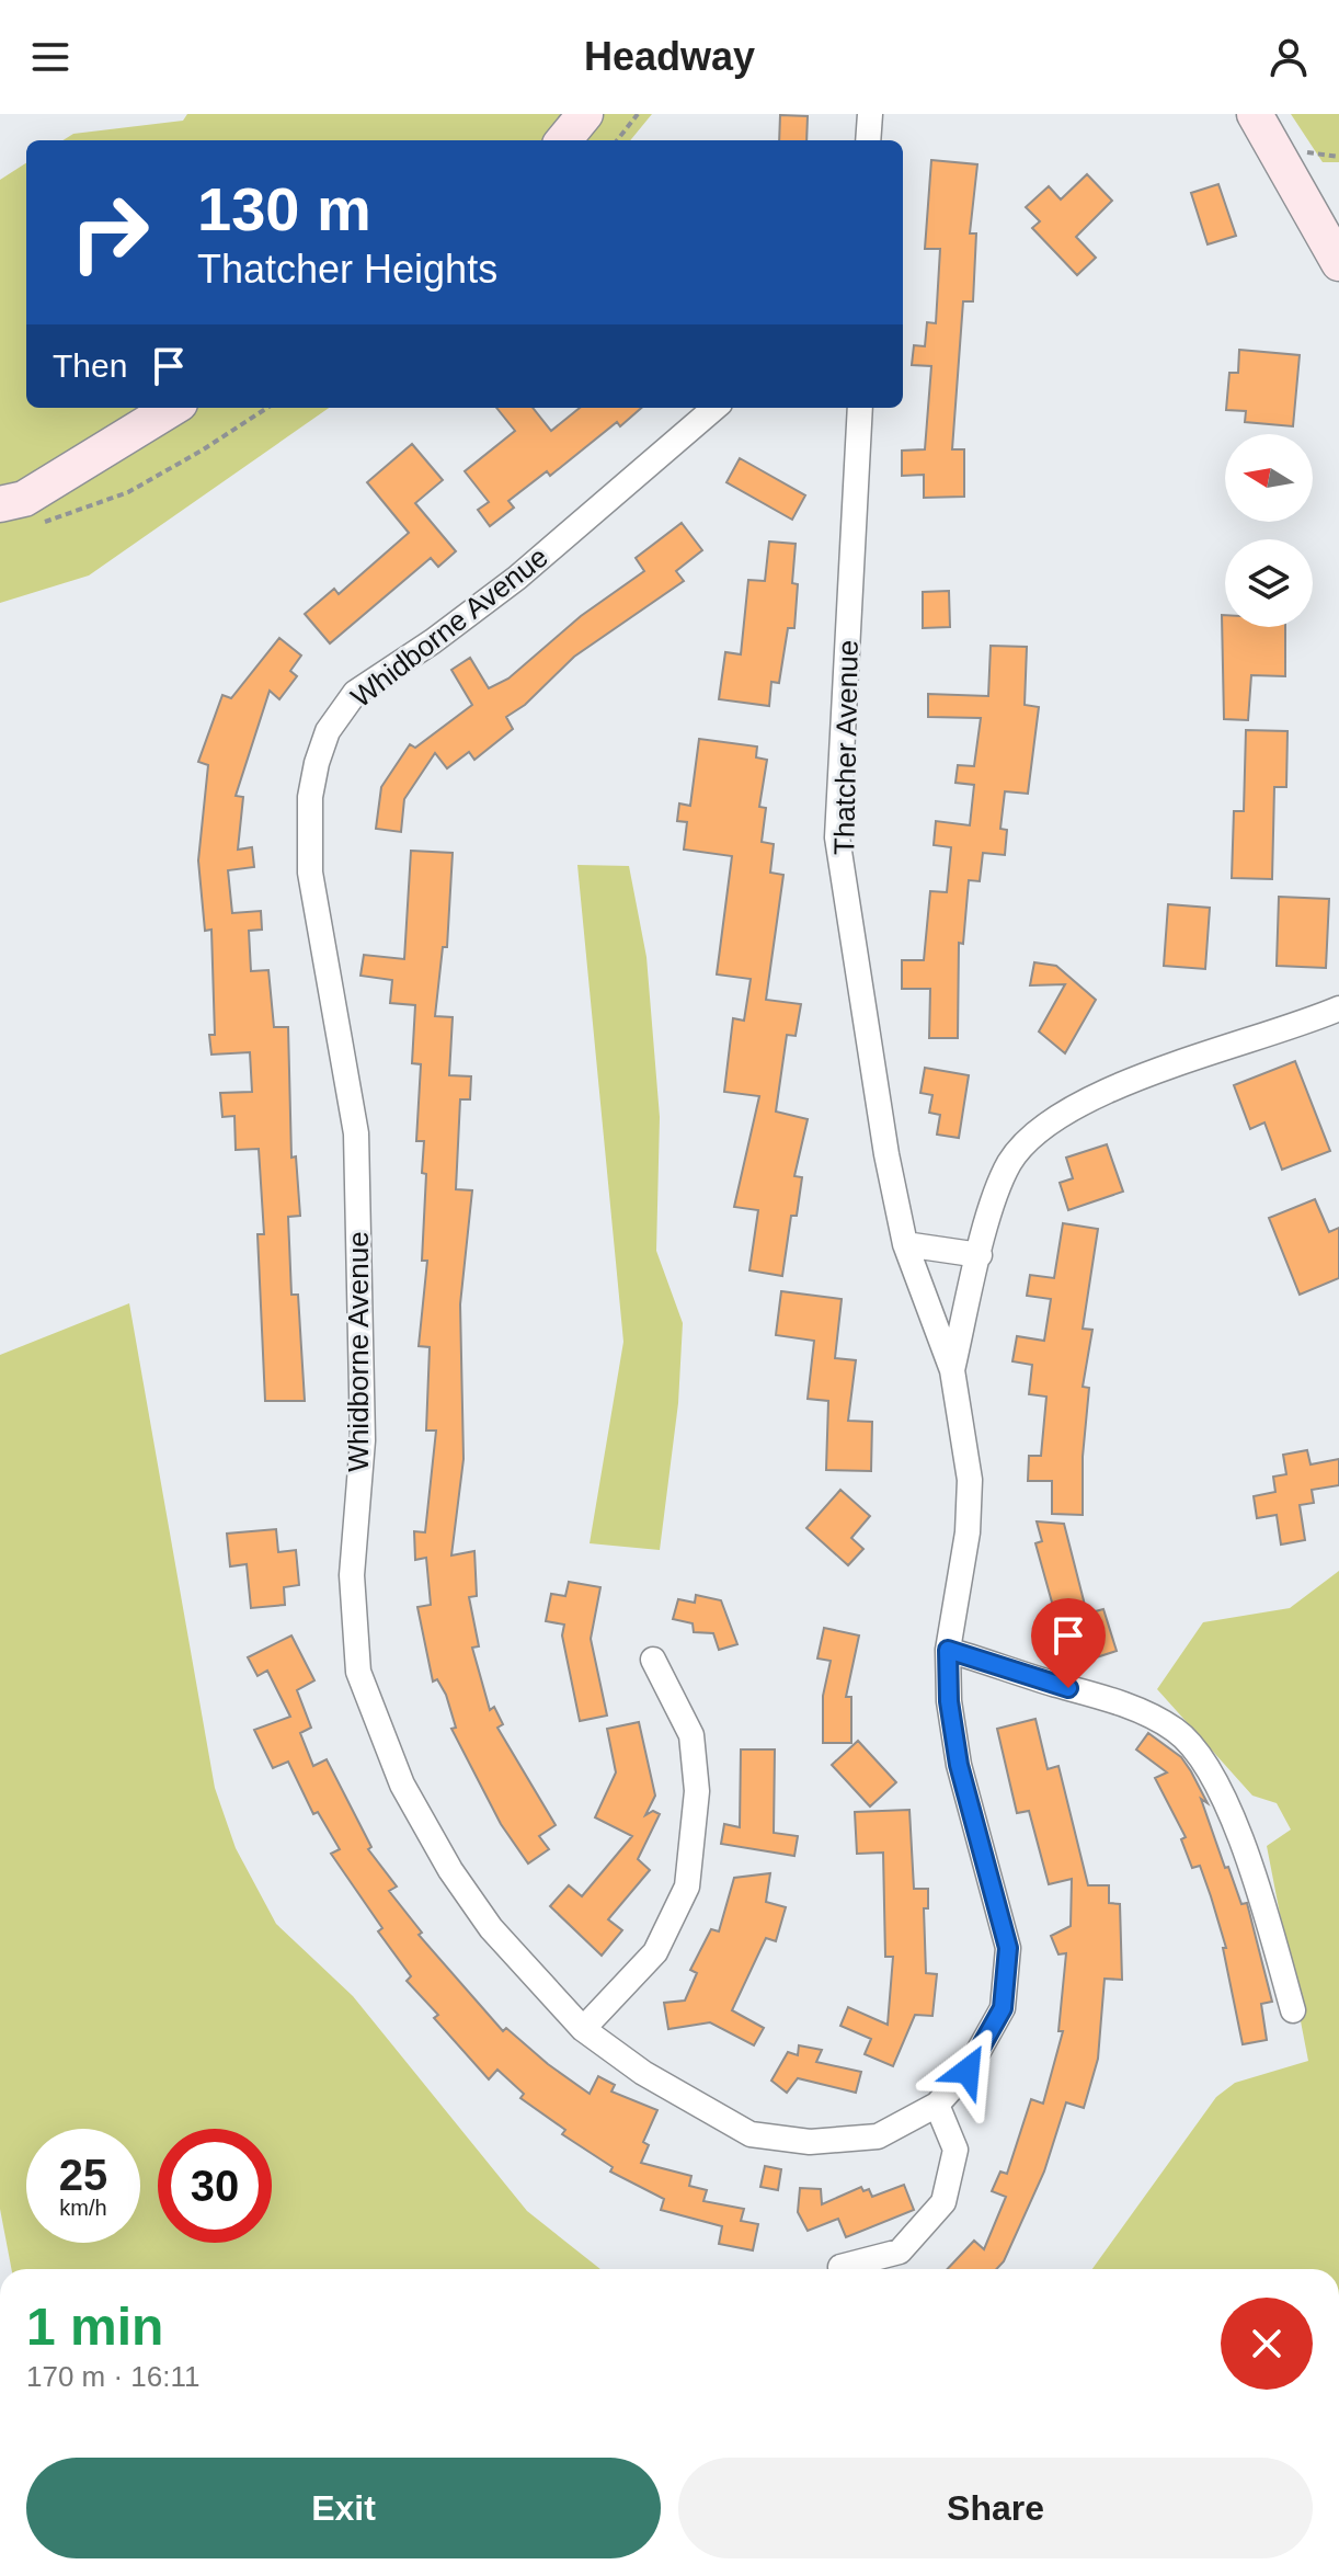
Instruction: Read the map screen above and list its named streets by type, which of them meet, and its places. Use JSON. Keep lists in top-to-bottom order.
{
  "streets": {
    "street": ["Whidborne Avenue", "Thatcher Avenue"]
  },
  "crossings": [
    ["Whidborne Avenue", "Thatcher Avenue"]
  ],
  "north": "left",
  "page": {
    "header": "Headway",
    "turn": ["130 m", "Thatcher Heights"],
    "then": "Then",
    "speed": "25 km/h",
    "limit": "30",
    "heading": ["1 min", "170 m · 16:11"],
    "buttons": ["Exit", "Share"]
  }
}
